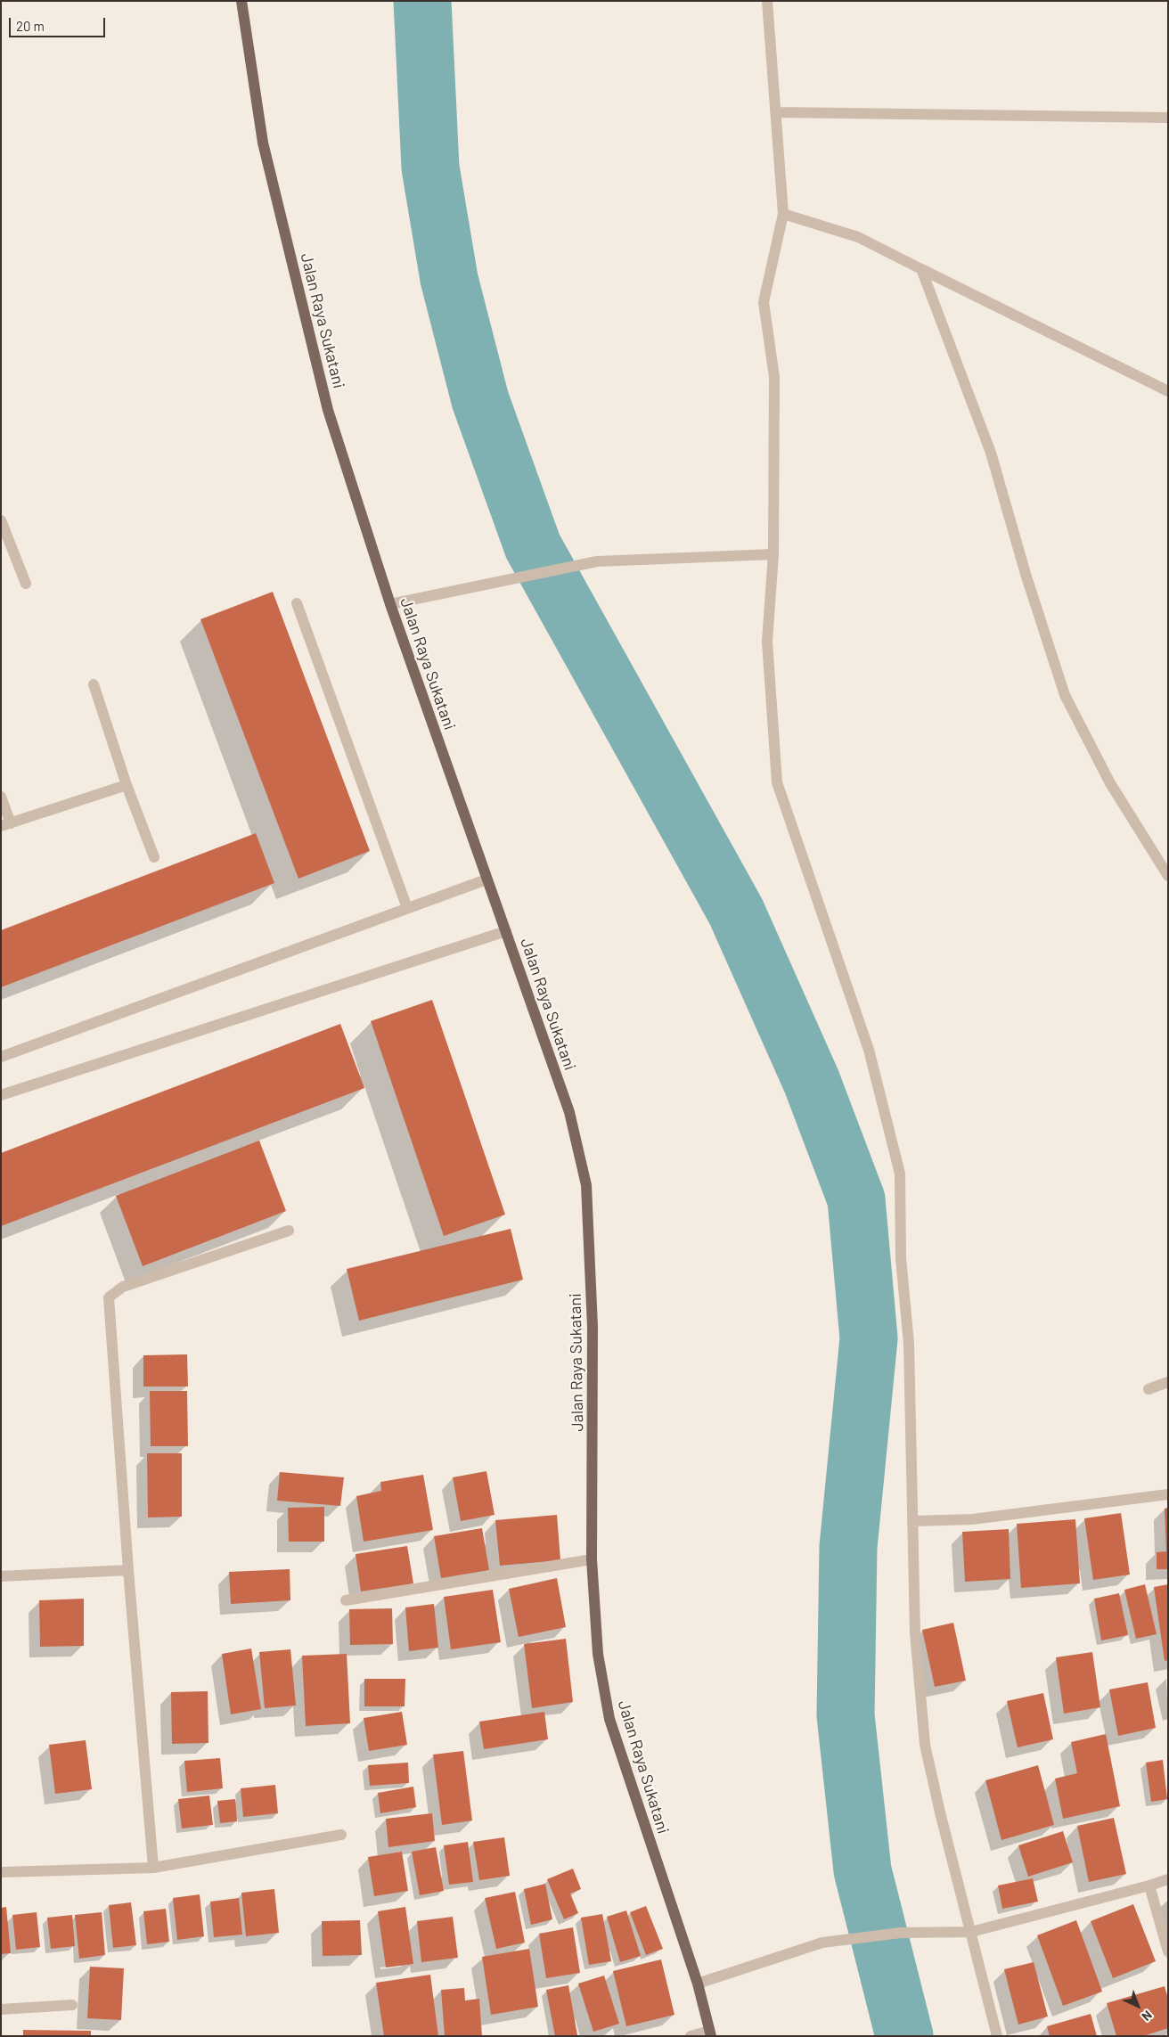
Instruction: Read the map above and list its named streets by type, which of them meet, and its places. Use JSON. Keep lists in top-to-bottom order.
{
  "streets": {
    "main road": ["Jalan Raya Sukatani"]
  },
  "scale_bar": "20 m",
  "north": "bottom right"
}
